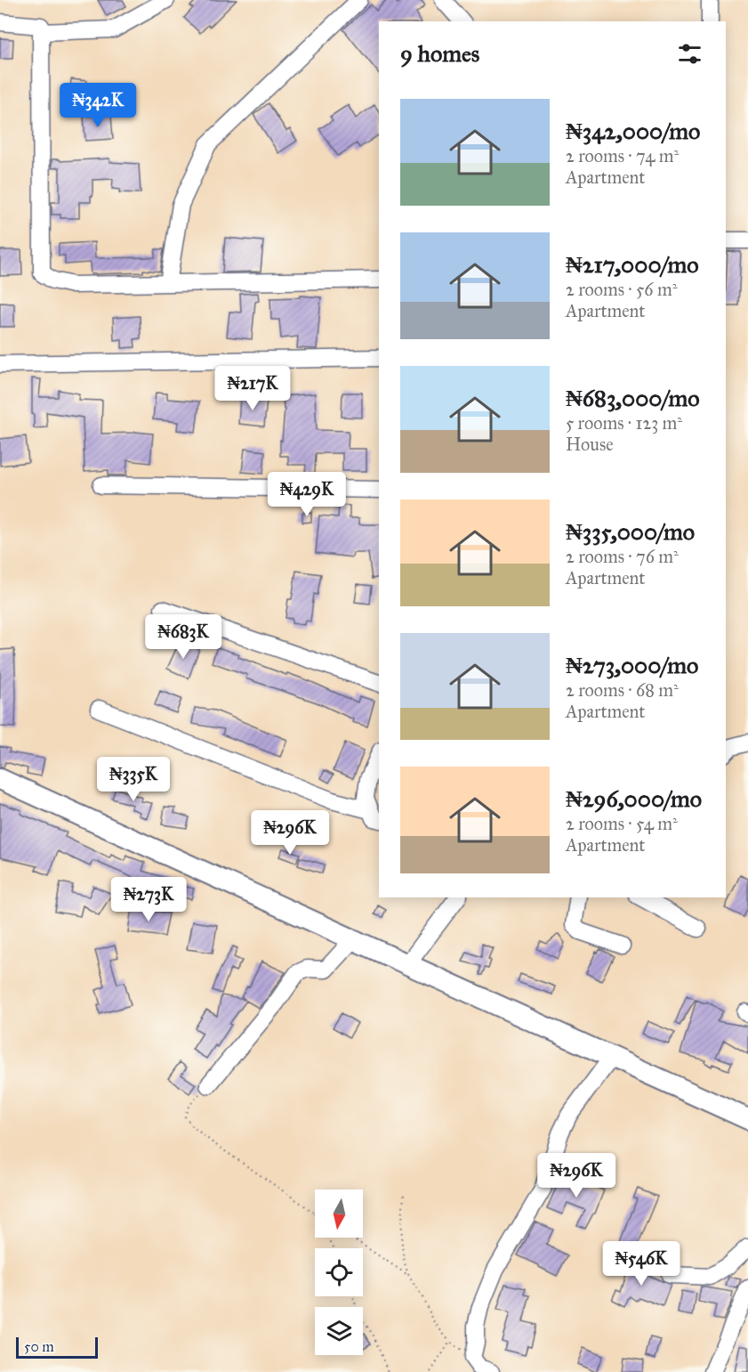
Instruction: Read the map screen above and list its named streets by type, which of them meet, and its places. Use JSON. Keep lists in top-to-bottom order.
{
  "scale_bar": "50 m",
  "north": "bottom",
  "page": {
    "heading": "9 homes",
    "price": [
      "₦342K",
      "₦217K",
      "₦429K",
      "₦683K",
      "₦335K",
      "₦296K",
      "₦273K",
      "₦296K",
      "₦546K"
    ],
    "list": [
      {
        "name": "₦342,000/mo",
        "note": "2 rooms · 74 m² · Apartment"
      },
      {
        "name": "₦217,000/mo",
        "note": "2 rooms · 56 m² · Apartment"
      },
      {
        "name": "₦683,000/mo",
        "note": "5 rooms · 123 m² · House"
      },
      {
        "name": "₦335,000/mo",
        "note": "2 rooms · 76 m² · Apartment"
      },
      {
        "name": "₦273,000/mo",
        "note": "2 rooms · 68 m² · Apartment"
      },
      {
        "name": "₦296,000/mo",
        "note": "2 rooms · 54 m² · Apartment"
      }
    ],
    "scale": "50 m"
  }
}
